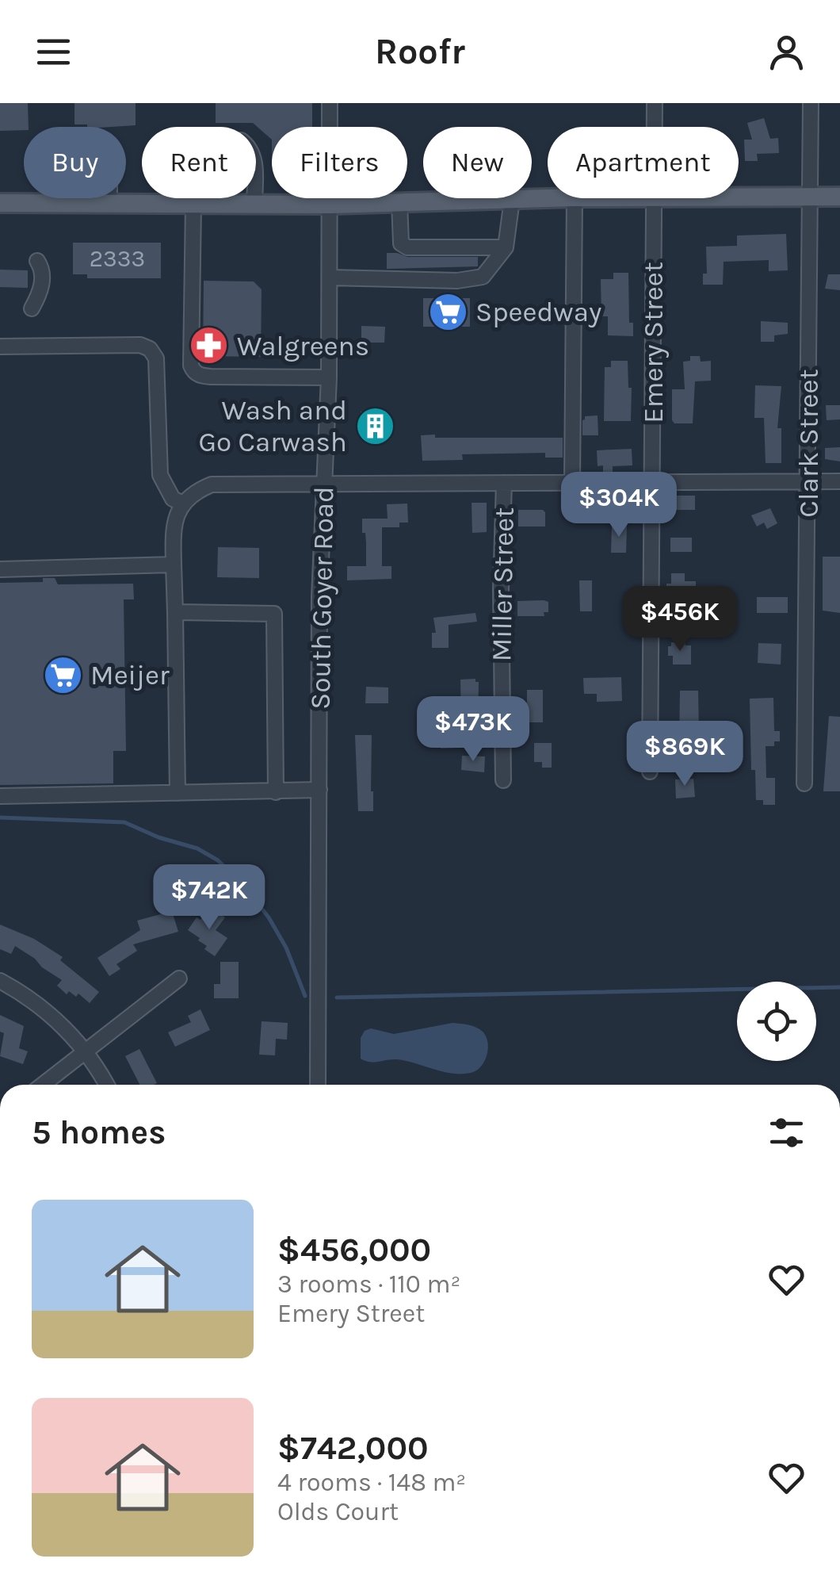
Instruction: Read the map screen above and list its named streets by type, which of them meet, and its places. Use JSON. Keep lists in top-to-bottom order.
{
  "streets": {
    "street": [
      "Emery Street",
      "Clark Street",
      "Miller Street",
      "South Goyer Road"
    ]
  },
  "places": {
    "supermarket": ["Speedway", "Meijer"],
    "pharmacy": ["Walgreens"],
    "building": ["Wash and Go Carwash"]
  },
  "house_numbers": ["2333"],
  "page": {
    "header": "Roofr",
    "chip": [
      "Buy",
      "Rent",
      "Filters",
      "New",
      "Apartment"
    ],
    "price": [
      "$304K",
      "$456K",
      "$473K",
      "$869K",
      "$742K"
    ],
    "heading": "5 homes",
    "list": [
      {
        "name": "$456,000",
        "note": "3 rooms · 110 m² · Emery Street"
      },
      {
        "name": "$742,000",
        "note": "4 rooms · 148 m² · Olds Court"
      }
    ]
  }
}
